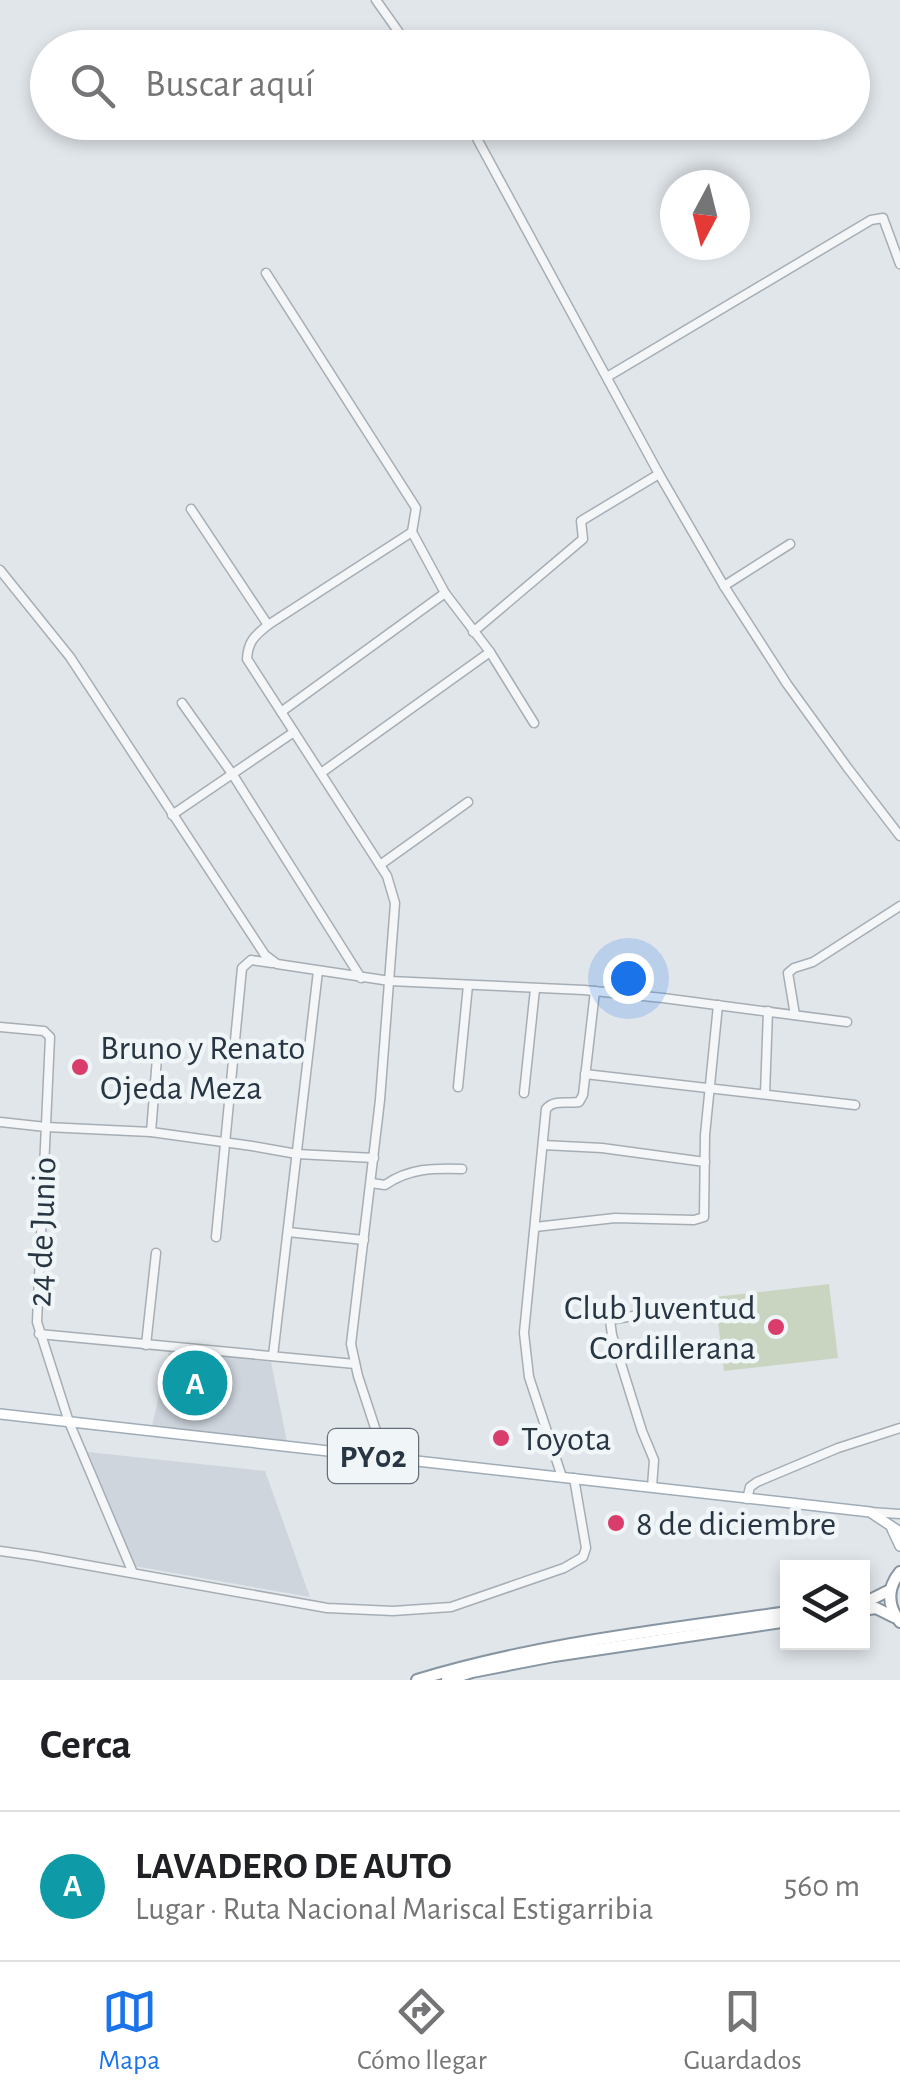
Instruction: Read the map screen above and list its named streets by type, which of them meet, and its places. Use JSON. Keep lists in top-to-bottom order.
{
  "streets": {
    "main road": ["PY02"],
    "street": ["24 de Junio"]
  },
  "crossings": [
    ["24 de Junio", "PY02"]
  ],
  "places": [
    "Bruno y Renato Ojeda Meza",
    "Club Juventud Cordillerana",
    "Toyota",
    "8 de diciembre"
  ],
  "north": "bottom",
  "page": {
    "search": "Buscar aquí",
    "pins": "A",
    "heading": "Cerca",
    "list": [
      {
        "mark": "A",
        "name": "LAVADERO DE AUTO",
        "note": "Lugar · Ruta Nacional Mariscal Estigarribia",
        "value": "560 m"
      }
    ],
    "nav": ["Mapa", "Cómo llegar", "Guardados"]
  }
}
